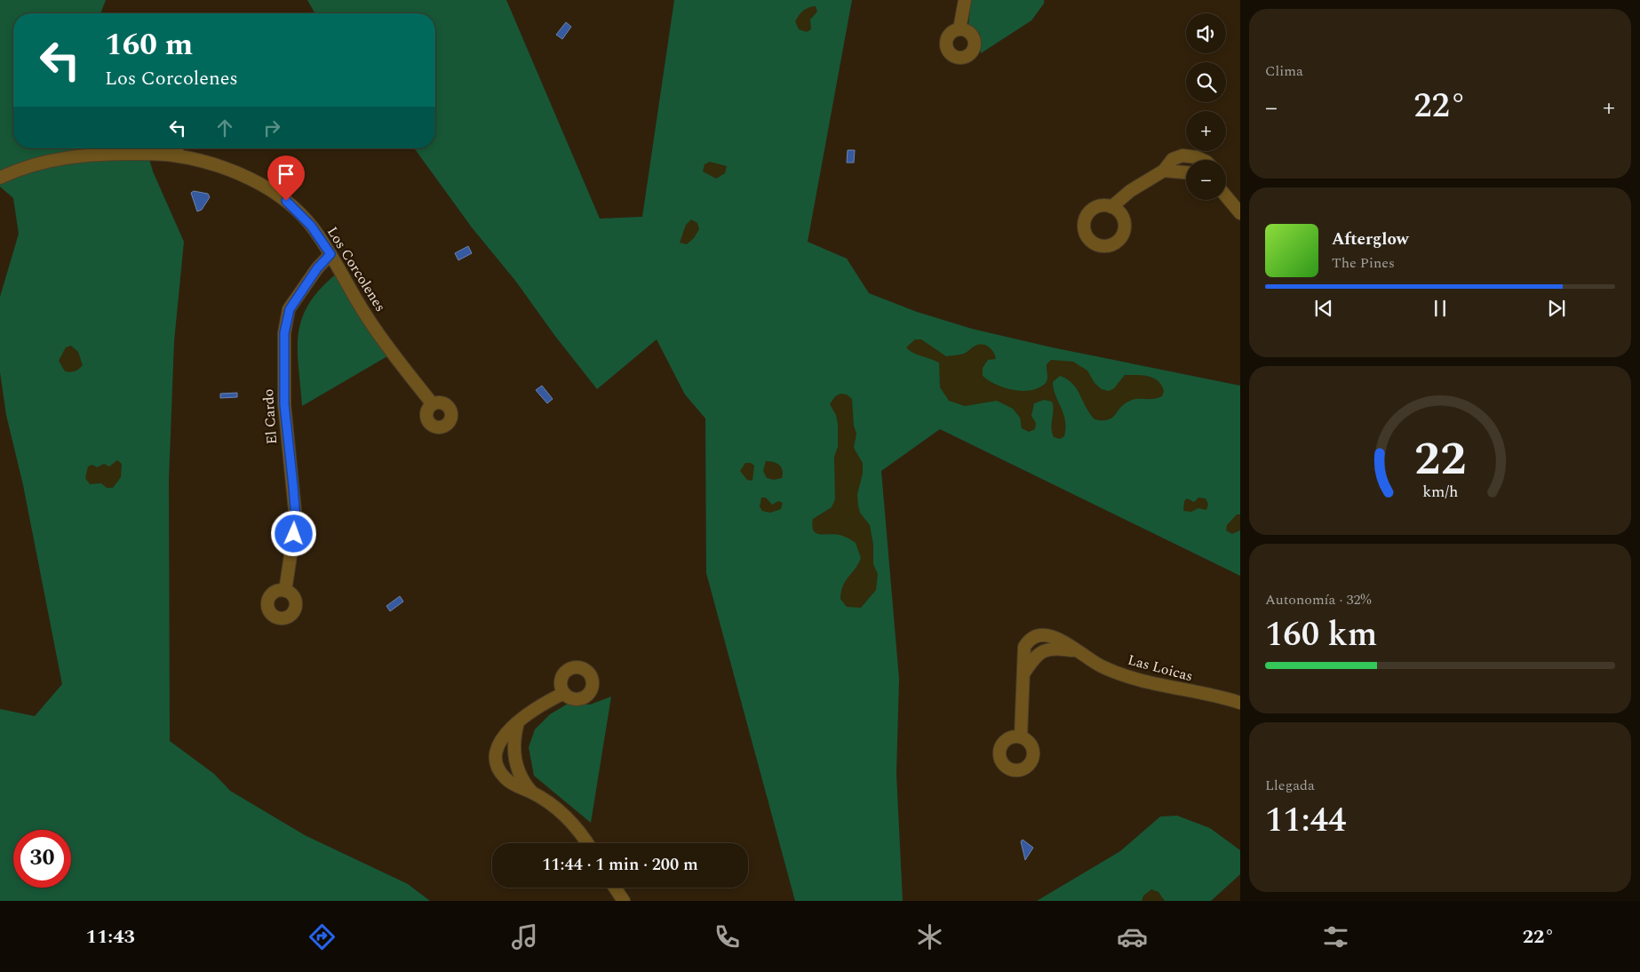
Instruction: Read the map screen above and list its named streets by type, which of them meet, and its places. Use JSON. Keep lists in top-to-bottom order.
{
  "streets": {
    "street": ["Los Corcolenes", "El Cardo", "Las Loicas"]
  },
  "crossings": [
    ["Los Corcolenes", "El Cardo"]
  ],
  "page": {
    "tile": [
      "Clima",
      ["Autonomía · 32%", "160 km"],
      ["Llegada", "11:44"]
    ],
    "map_buttons": ["+", "−"],
    "turn": ["160 m", "Los Corcolenes"],
    "heat": ["−", "22°", "+"],
    "song": ["Afterglow", "The Pines"],
    "limit": "30",
    "trip": "11:44 · 1 min · 200 m",
    "tabs": ["11:43", "22°"],
    "gauge": ["22", "km/h"]
  }
}
